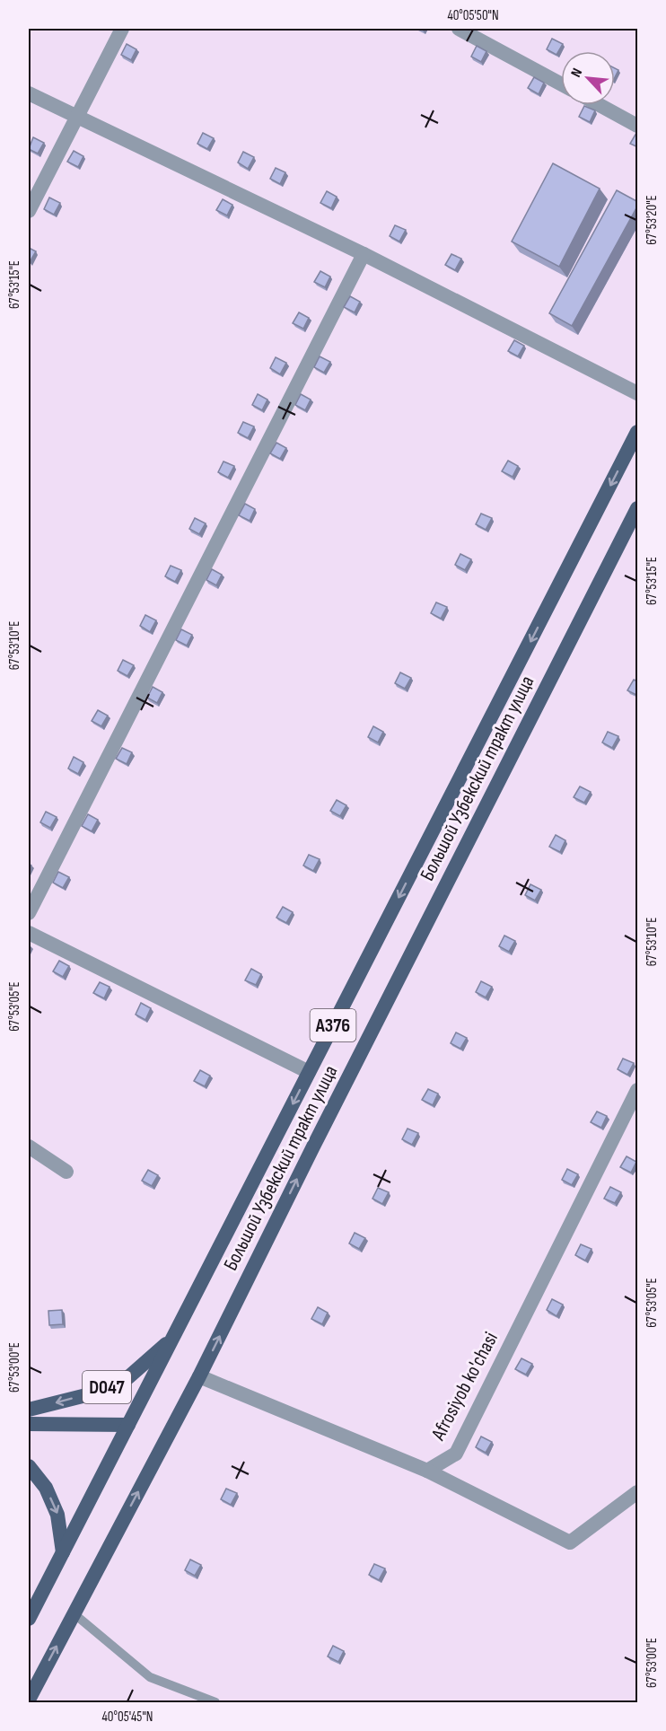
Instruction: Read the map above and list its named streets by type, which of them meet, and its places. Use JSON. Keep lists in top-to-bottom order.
{
  "streets": {
    "main road": ["Большой Узбекский тракт улица", "A376", "D047"],
    "street": ["Afrosiyob ko'chasi"]
  },
  "crossings": [
    ["Большой Узбекский тракт улица", "D047"]
  ],
  "north": "top left",
  "coordinates": [
    "40°05'50\"N",
    "67°53'20\"E",
    "67°53'15\"E",
    "67°53'10\"E",
    "67°53'05\"E",
    "67°53'00\"E",
    "40°05'45\"N"
  ]
}
